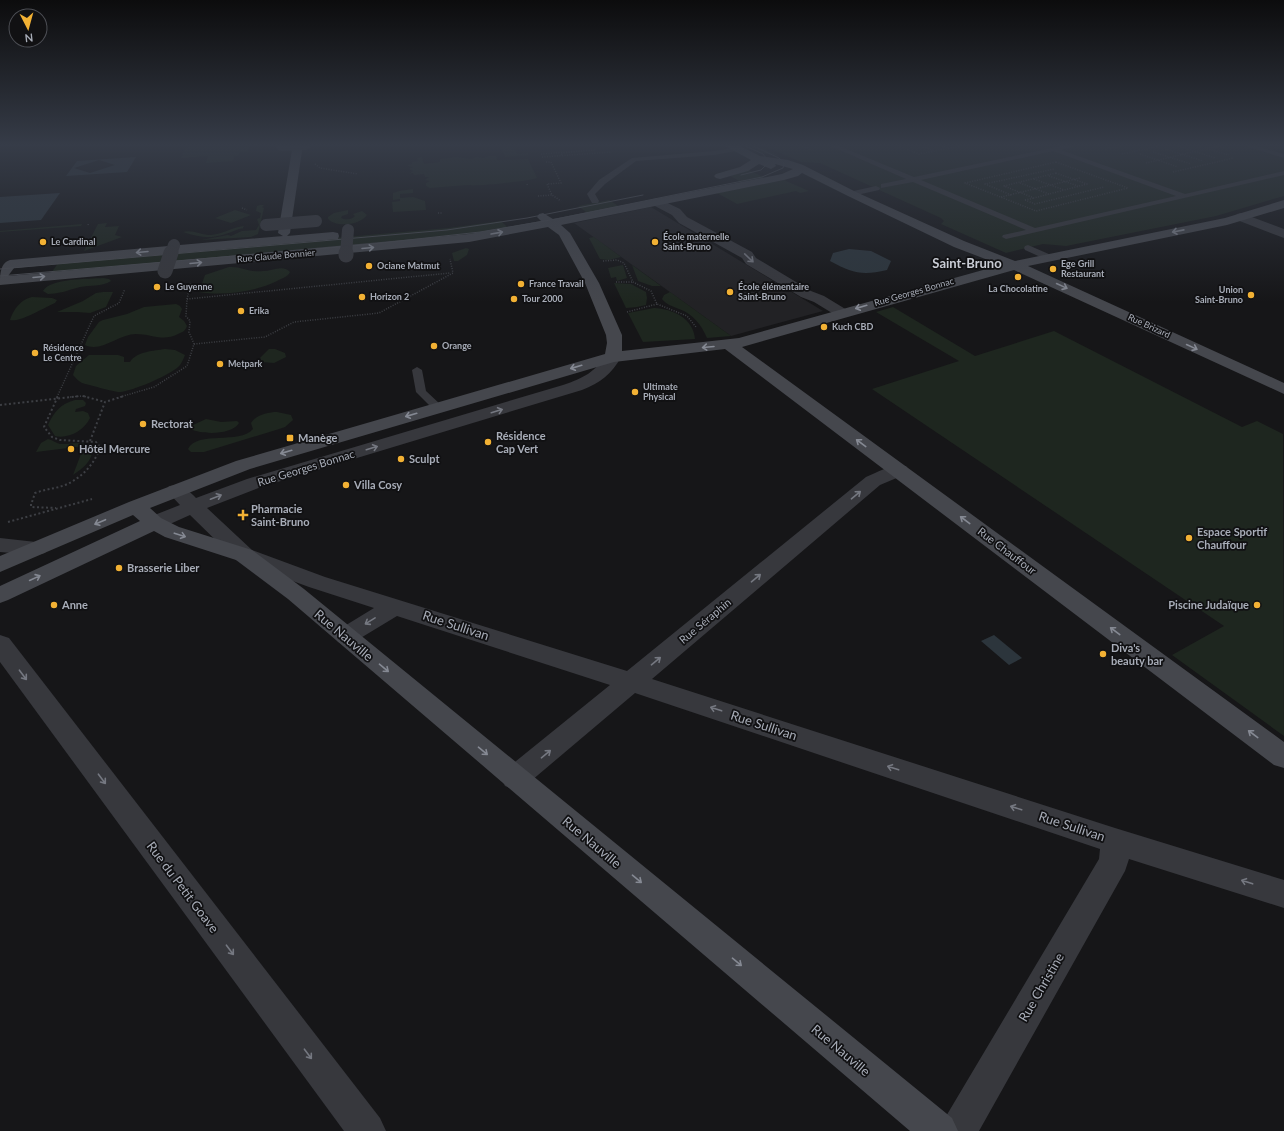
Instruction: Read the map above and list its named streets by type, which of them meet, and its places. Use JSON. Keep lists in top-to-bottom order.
{
  "streets": {
    "street": [
      "Rue Claude Bonnier",
      "Rue Georges Bonnac",
      "Rue Brizard",
      "Rue Chauffour",
      "Rue Séraphin",
      "Rue Sullivan",
      "Rue Nauville",
      "Rue du Petit Goave",
      "Rue Christine"
    ]
  },
  "crossings": [
    ["Rue Georges Bonnac", "Rue Brizard"],
    ["Rue Georges Bonnac", "Rue Chauffour"],
    ["Rue Georges Bonnac", "Rue Sullivan"],
    ["Rue Chauffour", "Rue Séraphin"],
    ["Rue Séraphin", "Rue Sullivan"],
    ["Rue Séraphin", "Rue Nauville"],
    ["Rue Sullivan", "Rue Nauville"],
    ["Rue Sullivan", "Rue Christine"]
  ],
  "one_way": [
    "Rue Brizard",
    "Rue Chauffour",
    "Rue Séraphin",
    "Rue Nauville",
    "Rue du Petit Goave"
  ],
  "districts": ["Saint-Bruno"],
  "places": {
    "other": [
      "Le Cardinal",
      "École maternelle Saint-Bruno",
      "Ociane Matmut",
      "Ege Grill Restaurant",
      "La Chocolatine",
      "France Travail",
      "Le Guyenne",
      "École élémentaire Saint-Bruno",
      "Union Saint-Bruno",
      "Horizon 2",
      "Tour 2000",
      "Erika",
      "Kuch CBD",
      "Orange",
      "Résidence Le Centre",
      "Metpark",
      "Ultimate Physical",
      "Rectorat",
      "Résidence Cap Vert",
      "Hôtel Mercure",
      "Sculpt",
      "Villa Cosy",
      "Espace Sportif Chauffour",
      "Brasserie Liber",
      "Anne",
      "Piscine Judaïque",
      "Diva's beauty bar"
    ],
    "transit": ["Manège"],
    "health": ["Pharmacie Saint-Bruno"]
  },
  "north": "bottom"
}
